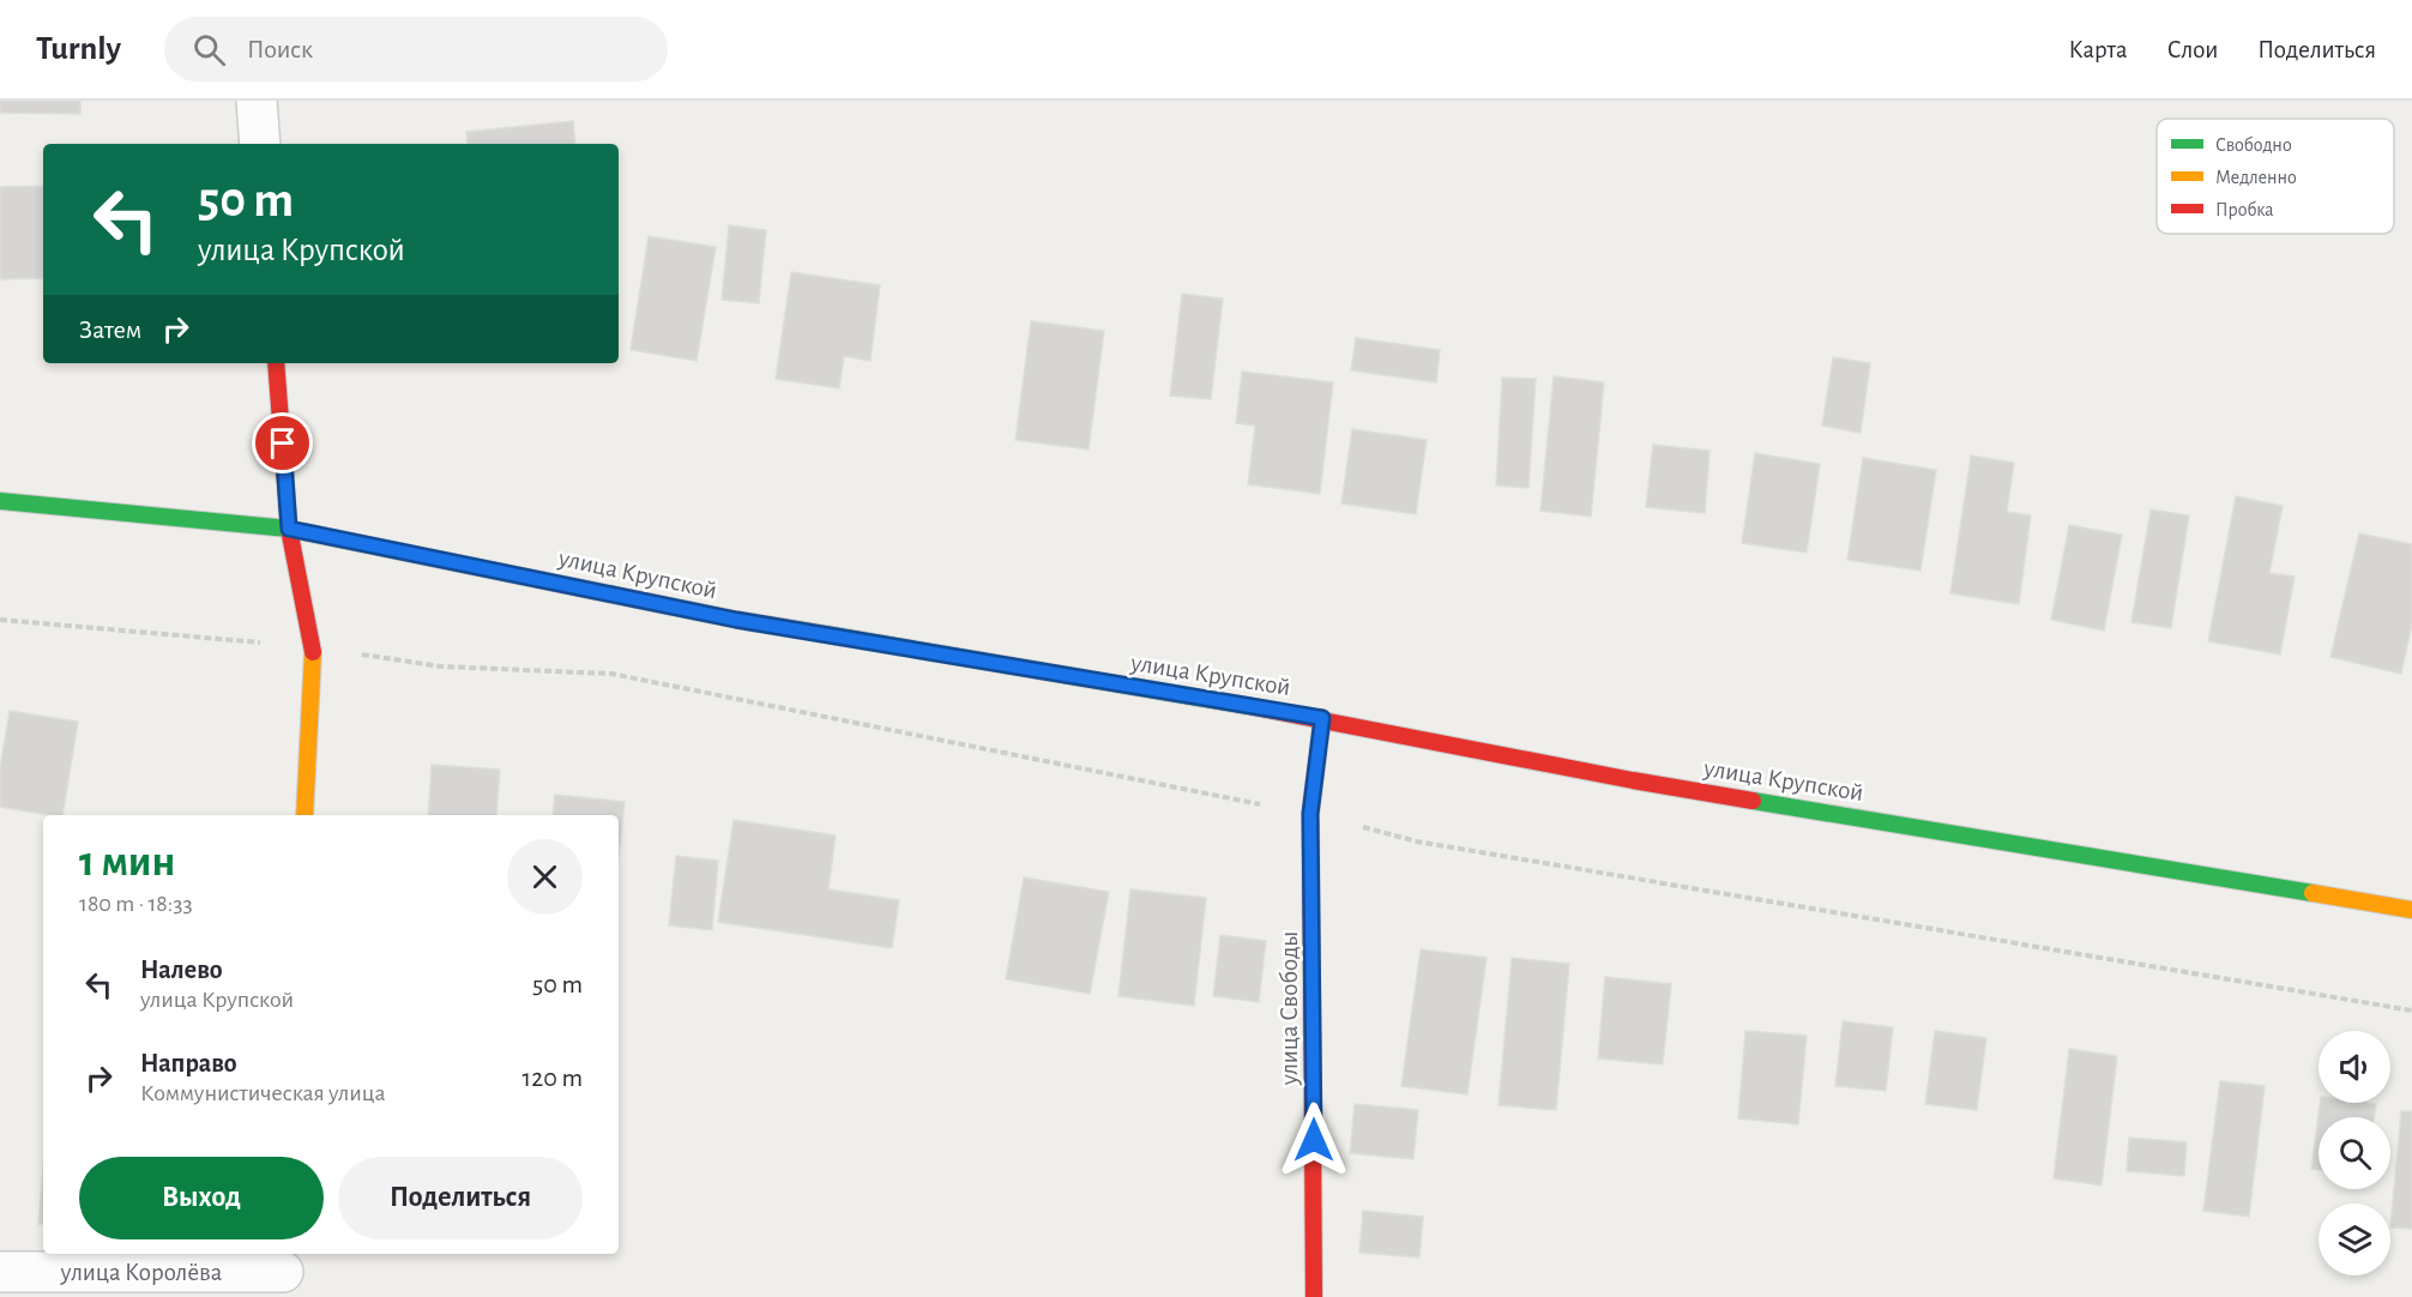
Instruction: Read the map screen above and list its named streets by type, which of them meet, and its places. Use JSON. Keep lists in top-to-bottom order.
{
  "streets": {
    "street": ["улица Крупской", "улица Свободы", "улица Королёва"]
  },
  "crossings": [
    ["улица Крупской", "улица Свободы"]
  ],
  "legend": ["Свободно", "Медленно", "Пробка"],
  "page": {
    "header": "Turnly",
    "search": "Поиск",
    "nav": ["Карта", "Слои", "Поделиться"],
    "turn": ["50 m", "улица Крупской"],
    "then": "Затем",
    "heading": ["1 мин", "180 m · 18:33"],
    "list": [
      {
        "name": "Налево",
        "note": "улица Крупской",
        "value": "50 m"
      },
      {
        "name": "Направо",
        "note": "Коммунистическая улица",
        "value": "120 m"
      }
    ],
    "buttons": ["Выход", "Поделиться"]
  }
}
